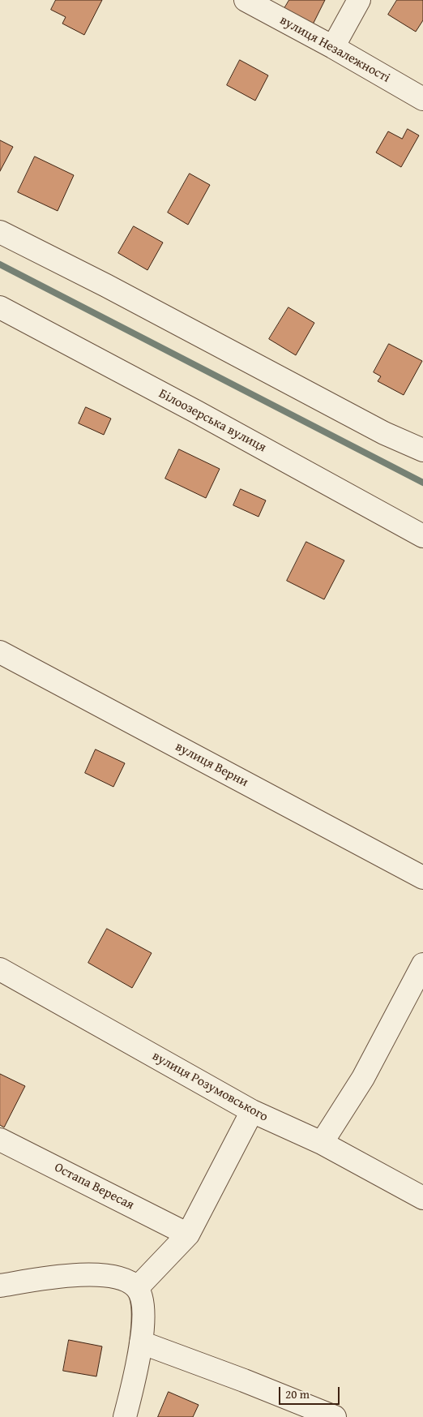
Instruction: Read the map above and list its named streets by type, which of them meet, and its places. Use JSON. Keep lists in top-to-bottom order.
{
  "streets": {
    "street": [
      "вулиця Незалежності",
      "Білоозерська вулиця",
      "вулиця Верни",
      "вулиця Розумовського"
    ]
  },
  "scale_bar": "20 m"
}
